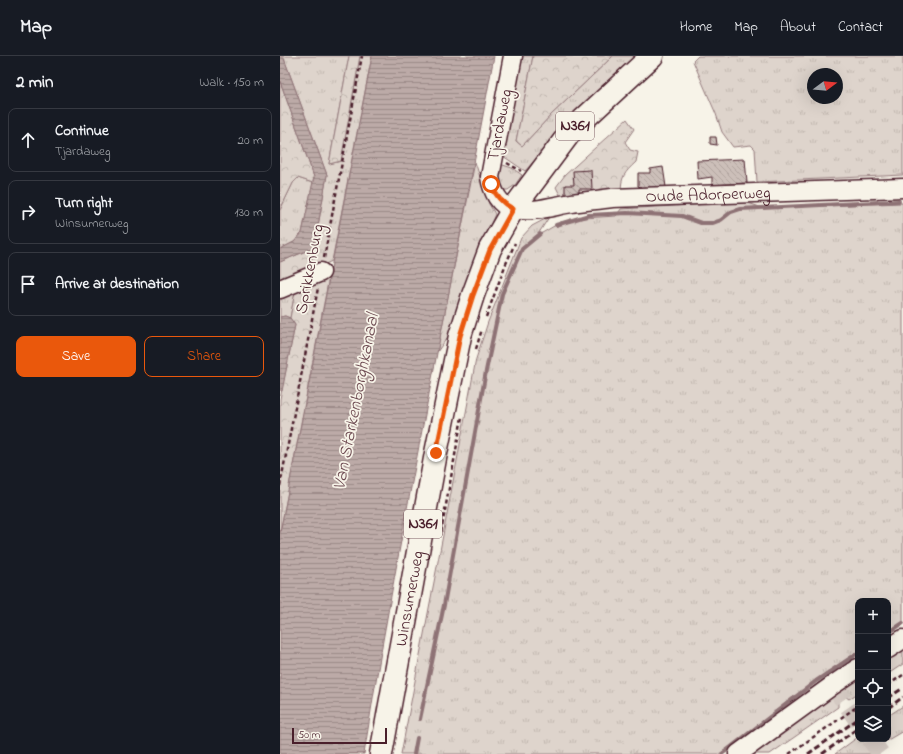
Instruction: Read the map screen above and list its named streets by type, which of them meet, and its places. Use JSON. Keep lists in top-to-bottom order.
{
  "streets": {
    "main road": ["N361", "Winsumerweg"],
    "street": ["Tjardaweg", "Oude Adorperweg"],
    "path": ["Sprikkenburg"]
  },
  "crossings": [
    ["Tjardaweg", "Oude Adorperweg"],
    ["Tjardaweg", "Winsumerweg"],
    ["Oude Adorperweg", "Winsumerweg"]
  ],
  "water": ["Van Starkenborghkanaal"],
  "scale_bar": "50 m",
  "north": "right",
  "page": {
    "header": "Map",
    "nav": [
      "Home",
      "Map",
      "About",
      "Contact"
    ],
    "heading": ["2 min", "Walk · 150 m"],
    "list": [
      ["Continue", "Tjardaweg", "20 m"],
      ["Turn right", "Winsumerweg", "130 m"],
      "Arrive at destination"
    ],
    "buttons": ["Save", "Share"],
    "map_buttons": ["+", "−"],
    "scale": "50 m"
  }
}
